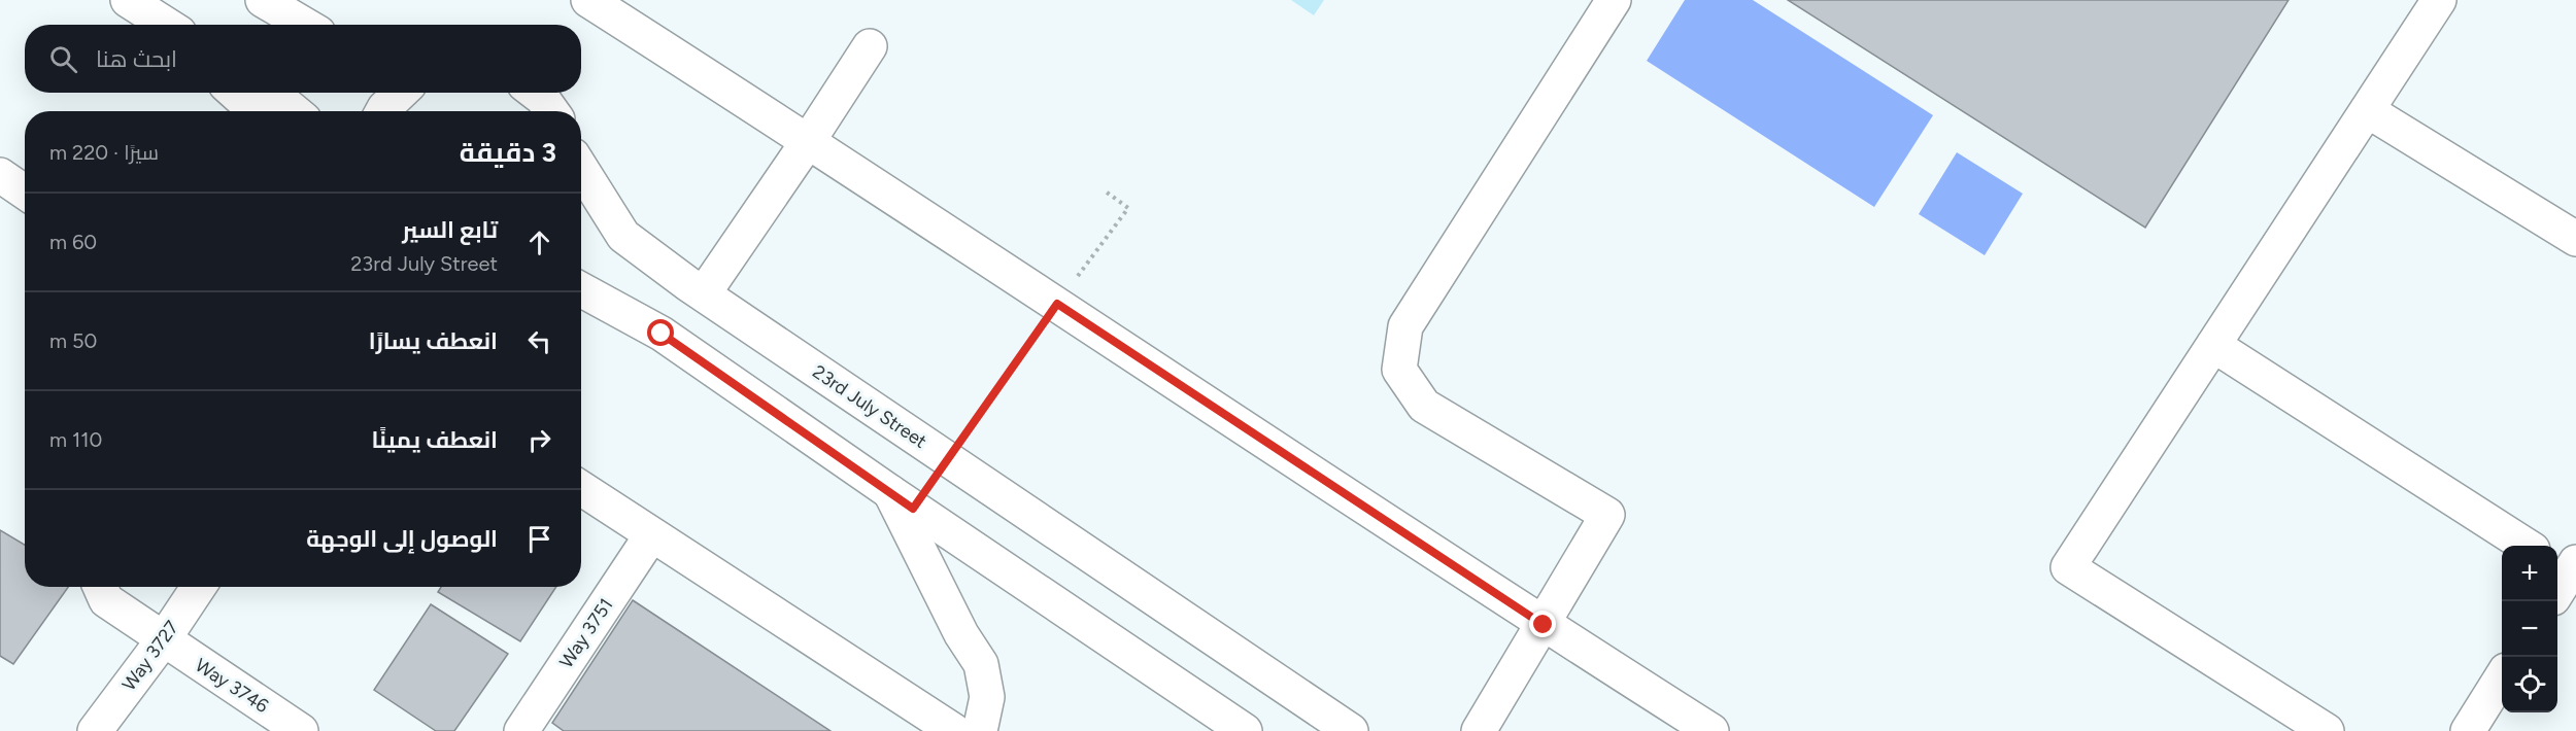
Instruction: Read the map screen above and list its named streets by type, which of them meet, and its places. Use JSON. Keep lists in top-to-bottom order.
{
  "streets": {
    "main road": [
      "23rd July Street",
      "Way 3751",
      "Way 3727",
      "Way 3746"
    ]
  },
  "crossings": [
    ["Way 3727", "Way 3746"]
  ],
  "page": {
    "search": "ابحث هنا",
    "heading": ["3 دقيقة", "سيرًا · 220 m"],
    "list": [
      ["تابع السير", "23rd July Street", "60 m"],
      ["انعطف يسارًا", "50 m"],
      ["انعطف يمينًا", "110 m"],
      "الوصول إلى الوجهة"
    ],
    "map_buttons": ["+", "−"]
  }
}
